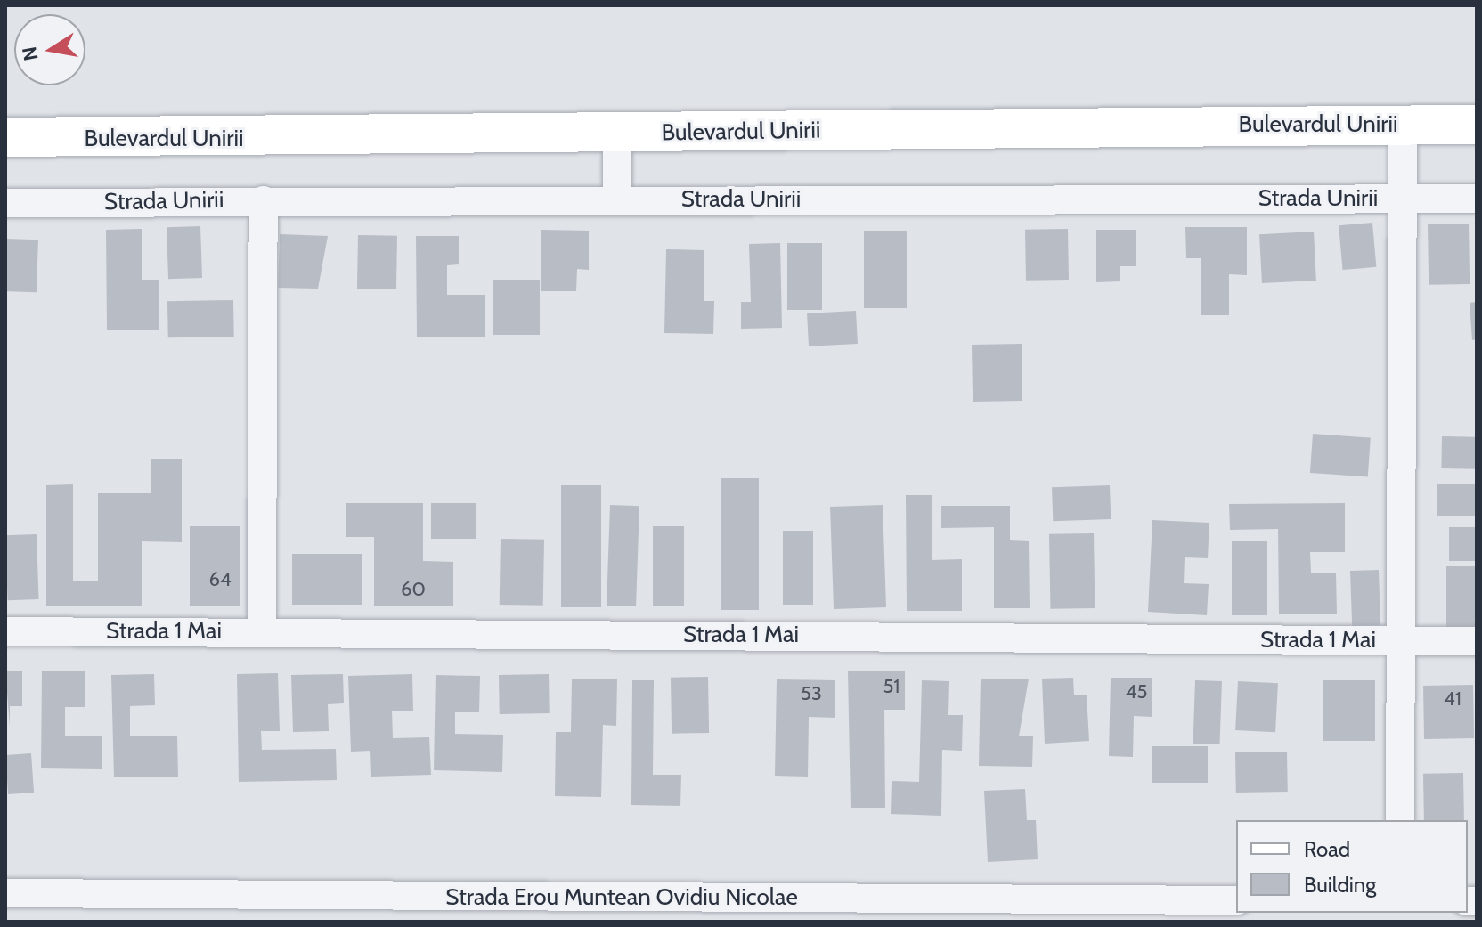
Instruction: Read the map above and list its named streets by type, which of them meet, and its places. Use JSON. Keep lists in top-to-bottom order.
{
  "streets": {
    "main road": ["Bulevardul Unirii"],
    "street": ["Strada Unirii", "Strada 1 Mai", "Strada Erou Muntean Ovidiu Nicolae"]
  },
  "house_numbers": [
    "64",
    "60",
    "51",
    "45",
    "53",
    "41"
  ],
  "legend": ["Road", "Building"],
  "north": "left"
}
